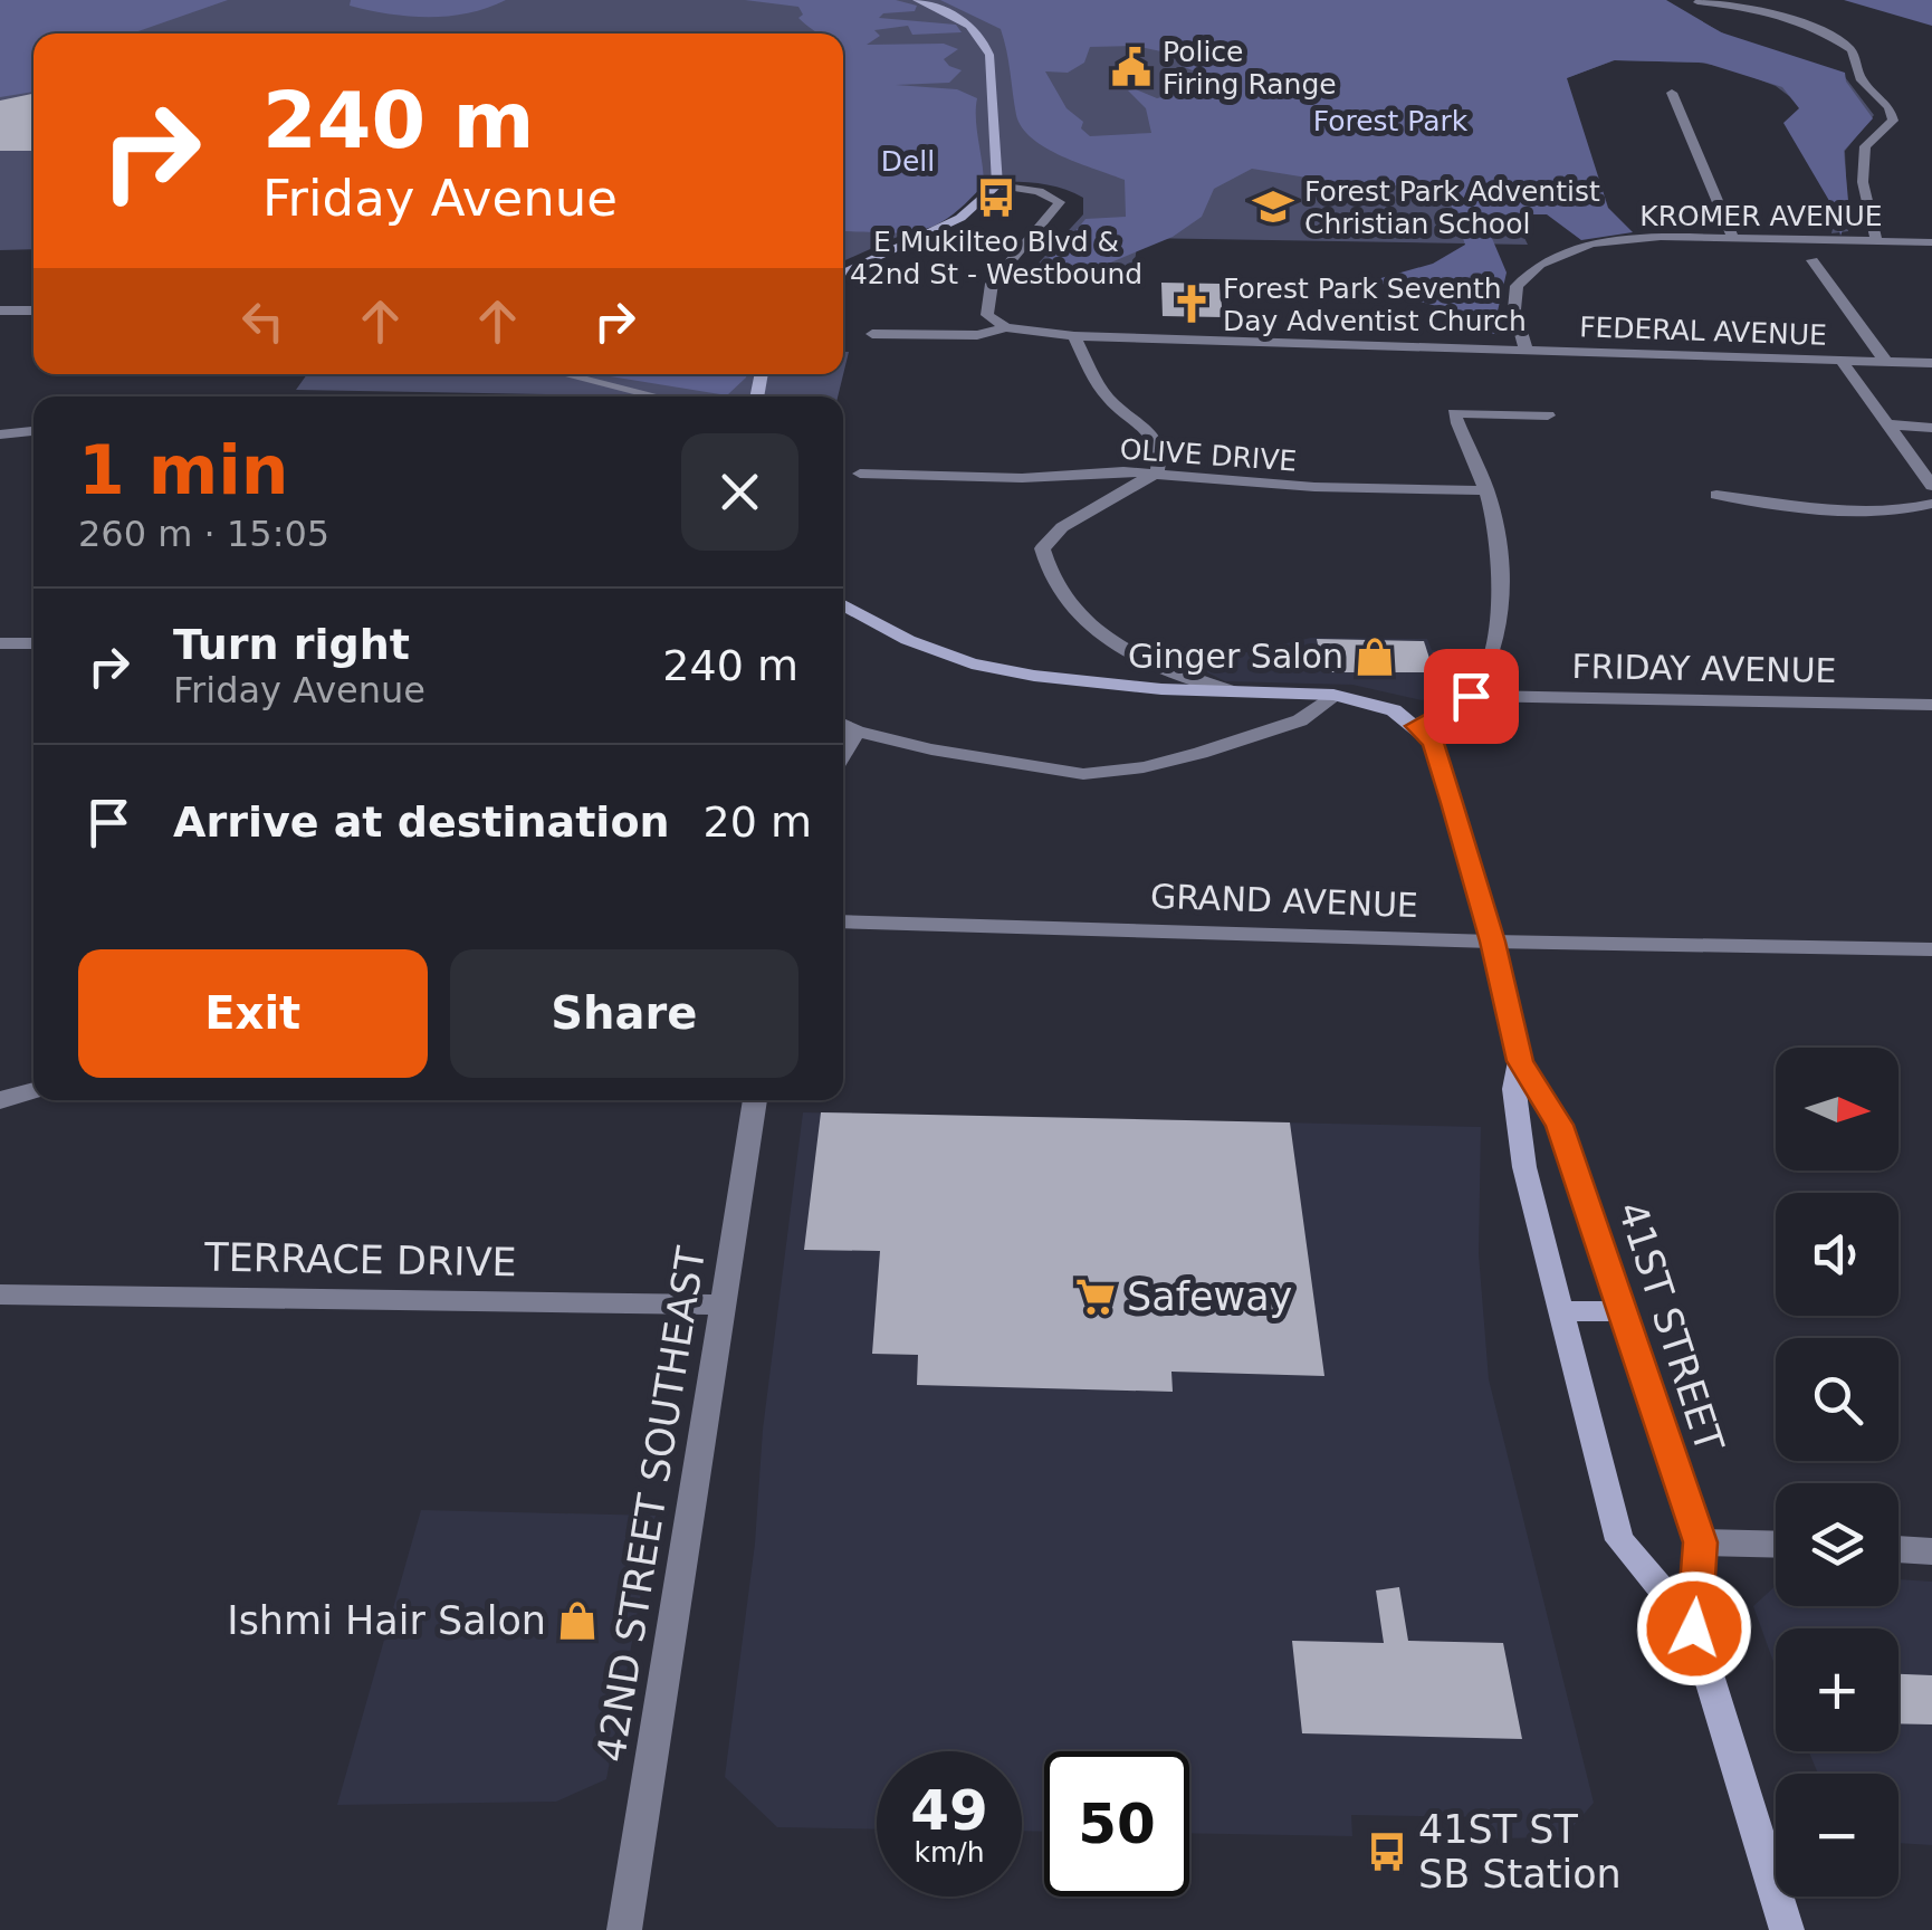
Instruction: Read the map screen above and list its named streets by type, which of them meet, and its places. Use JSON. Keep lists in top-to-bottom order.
{
  "streets": {
    "main road": ["41ST STREET"],
    "street": [
      "KROMER AVENUE",
      "FEDERAL AVENUE",
      "OLIVE DRIVE",
      "FRIDAY AVENUE",
      "GRAND AVENUE",
      "TERRACE DRIVE",
      "42ND STREET SOUTHEAST"
    ]
  },
  "crossings": [
    ["KROMER AVENUE", "FEDERAL AVENUE"],
    ["FRIDAY AVENUE", "41ST STREET"],
    ["GRAND AVENUE", "41ST STREET"],
    ["TERRACE DRIVE", "42ND STREET SOUTHEAST"]
  ],
  "parks": ["Forest Park", "Dell"],
  "places": {
    "public building": ["Police Firing Range"],
    "bus stop": ["E Mukilteo Blvd & 42nd St - Westbound", "41ST ST SB Station"],
    "school or university": ["Forest Park Adventist Christian School"],
    "church": ["Forest Park Seventh Day Adventist Church"],
    "shop": ["Ginger Salon", "Ishmi Hair Salon"],
    "supermarket": ["Safeway"]
  },
  "north": "right",
  "page": {
    "turn": ["240 m", "Friday Avenue"],
    "heading": ["1 min", "260 m · 15:05"],
    "list": [
      {
        "name": "Turn right",
        "note": "Friday Avenue",
        "value": "240 m"
      },
      {
        "name": "Arrive at destination",
        "value": "20 m"
      }
    ],
    "buttons": ["Exit", "Share"],
    "map_buttons": ["+", "−"],
    "speed": "49 km/h",
    "limit": "50"
  }
}
